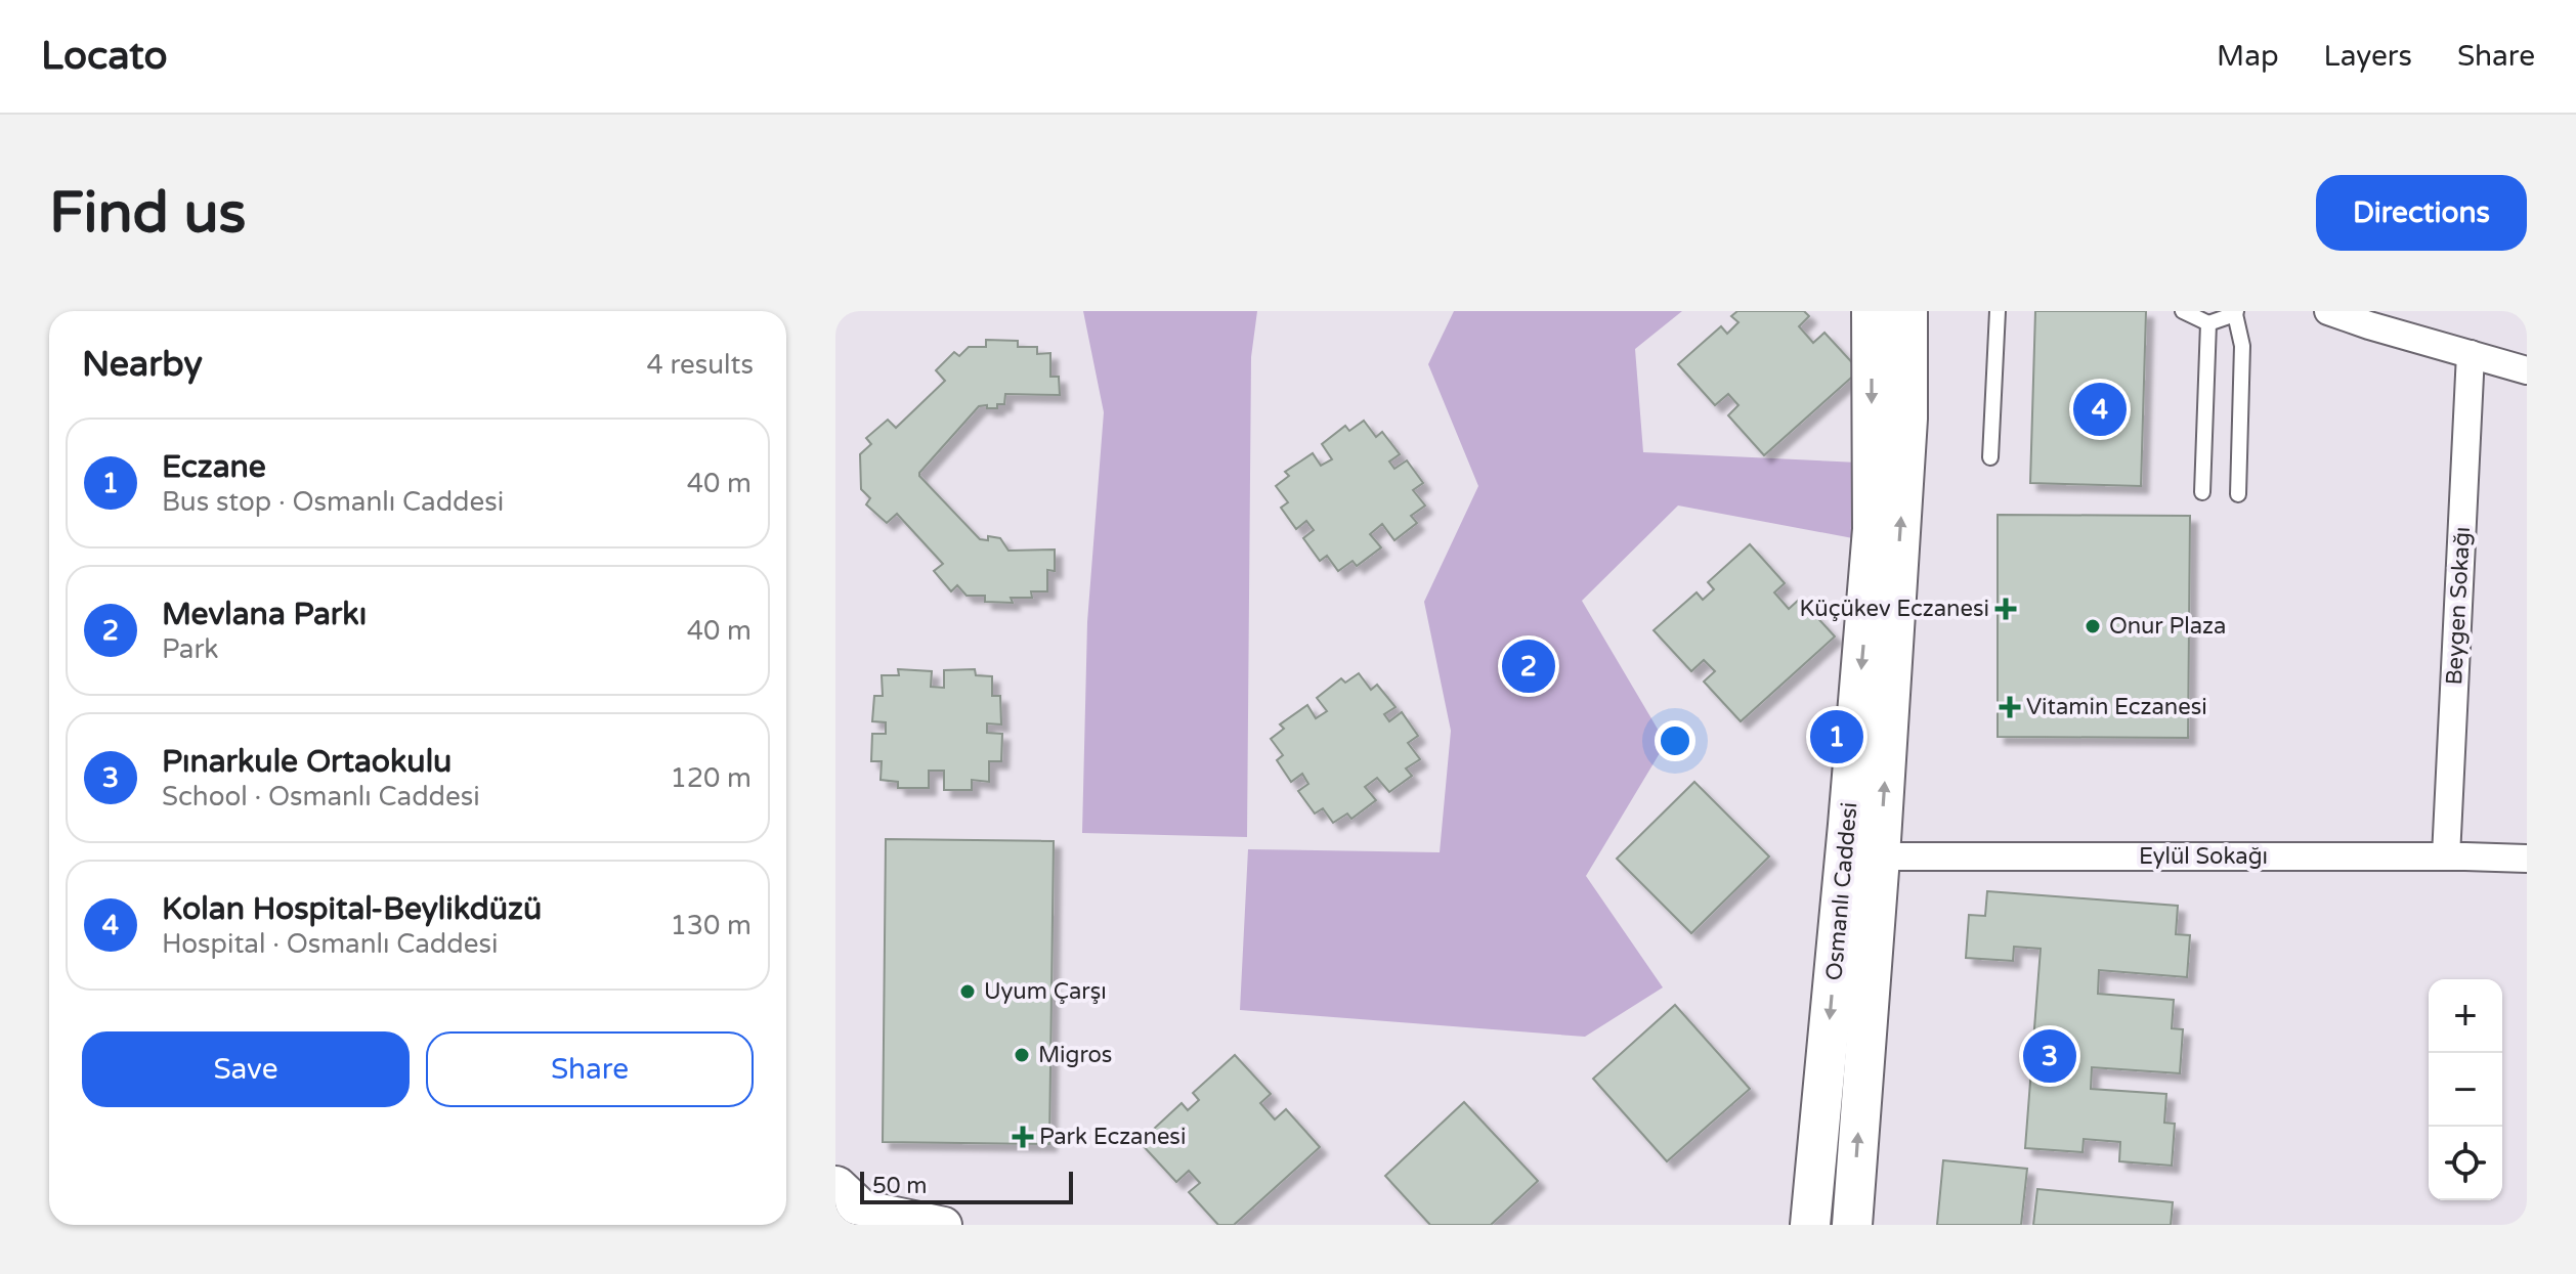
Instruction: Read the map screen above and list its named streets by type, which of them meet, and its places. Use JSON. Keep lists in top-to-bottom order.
{
  "streets": {
    "main road": ["Osmanlı Caddesi"],
    "street": ["Beygen Sokağı", "Eylül Sokağı"]
  },
  "crossings": [
    ["Beygen Sokağı", "Eylül Sokağı"],
    ["Eylül Sokağı", "Osmanlı Caddesi"]
  ],
  "places": {
    "health": ["Küçükev Eczanesi", "Vitamin Eczanesi", "Park Eczanesi"],
    "other": ["Onur Plaza", "Uyum Çarşı", "Migros"]
  },
  "scale_bar": "50 m",
  "page": {
    "header": "Locato",
    "nav": ["Map", "Layers", "Share"],
    "buttons": [
      "Directions",
      ["Save", "Share"]
    ],
    "title": "Find us",
    "heading": ["Nearby", "4 results"],
    "pins": [
      "4",
      "2",
      "1",
      "3"
    ],
    "list": [
      {
        "mark": "1",
        "name": "Eczane",
        "note": "Bus stop · Osmanlı Caddesi",
        "value": "40 m"
      },
      {
        "mark": "2",
        "name": "Mevlana Parkı",
        "note": "Park",
        "value": "40 m"
      },
      {
        "mark": "3",
        "name": "Pınarkule Ortaokulu",
        "note": "School · Osmanlı Caddesi",
        "value": "120 m"
      },
      {
        "mark": "4",
        "name": "Kolan Hospital-Beylikdüzü",
        "note": "Hospital · Osmanlı Caddesi",
        "value": "130 m"
      }
    ],
    "map_buttons": ["+", "−"],
    "scale": "50 m"
  }
}
